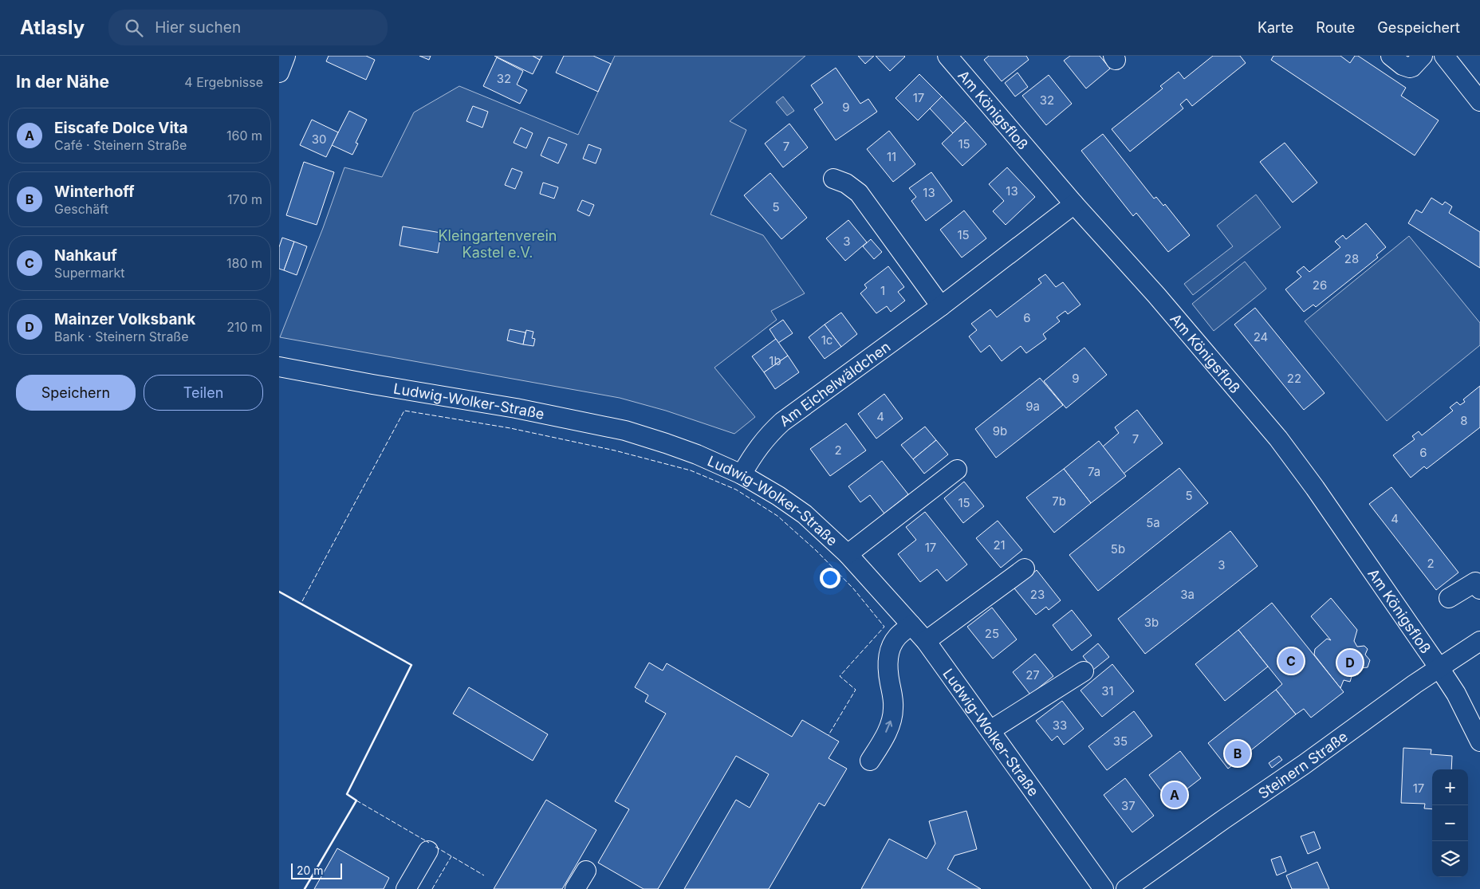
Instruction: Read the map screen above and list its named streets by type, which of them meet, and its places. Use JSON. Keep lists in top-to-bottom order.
{
  "streets": {
    "street": [
      "Am Königsfloß",
      "Am Eichelwäldchen",
      "Ludwig-Wolker-Straße",
      "Steinern Straße"
    ]
  },
  "crossings": [
    ["Am Königsfloß", "Am Eichelwäldchen"],
    ["Am Königsfloß", "Steinern Straße"],
    ["Am Eichelwäldchen", "Ludwig-Wolker-Straße"]
  ],
  "parks": ["Kleingartenverein Kastel e.V."],
  "house_numbers": [
    "32",
    "17",
    "32",
    "9",
    "30",
    "15",
    "7",
    "11",
    "13",
    "13",
    "5",
    "15",
    "3",
    "28",
    "26",
    "1",
    "6",
    "24",
    "1c",
    "1b",
    "9",
    "22",
    "9a",
    "4",
    "8",
    "9b",
    "7",
    "2",
    "6",
    "7a",
    "5",
    "7b",
    "15",
    "4",
    "5a",
    "21",
    "17",
    "5b",
    "2",
    "3",
    "23",
    "3a",
    "3b",
    "25",
    "27",
    "31",
    "33",
    "35",
    "17",
    "37"
  ],
  "scale_bar": "20 m",
  "page": {
    "header": "Atlasly",
    "search": "Hier suchen",
    "nav": ["Karte", "Route", "Gespeichert"],
    "heading": ["In der Nähe", "4 Ergebnisse"],
    "list": [
      {
        "mark": "A",
        "name": "Eiscafe Dolce Vita",
        "note": "Café · Steinern Straße",
        "value": "160 m"
      },
      {
        "mark": "B",
        "name": "Winterhoff",
        "note": "Geschäft",
        "value": "170 m"
      },
      {
        "mark": "C",
        "name": "Nahkauf",
        "note": "Supermarkt",
        "value": "180 m"
      },
      {
        "mark": "D",
        "name": "Mainzer Volksbank",
        "note": "Bank · Steinern Straße",
        "value": "210 m"
      }
    ],
    "buttons": ["Speichern", "Teilen"],
    "pins": [
      "C",
      "D",
      "B",
      "A"
    ],
    "map_buttons": ["+", "−"],
    "scale": "20 m"
  }
}
